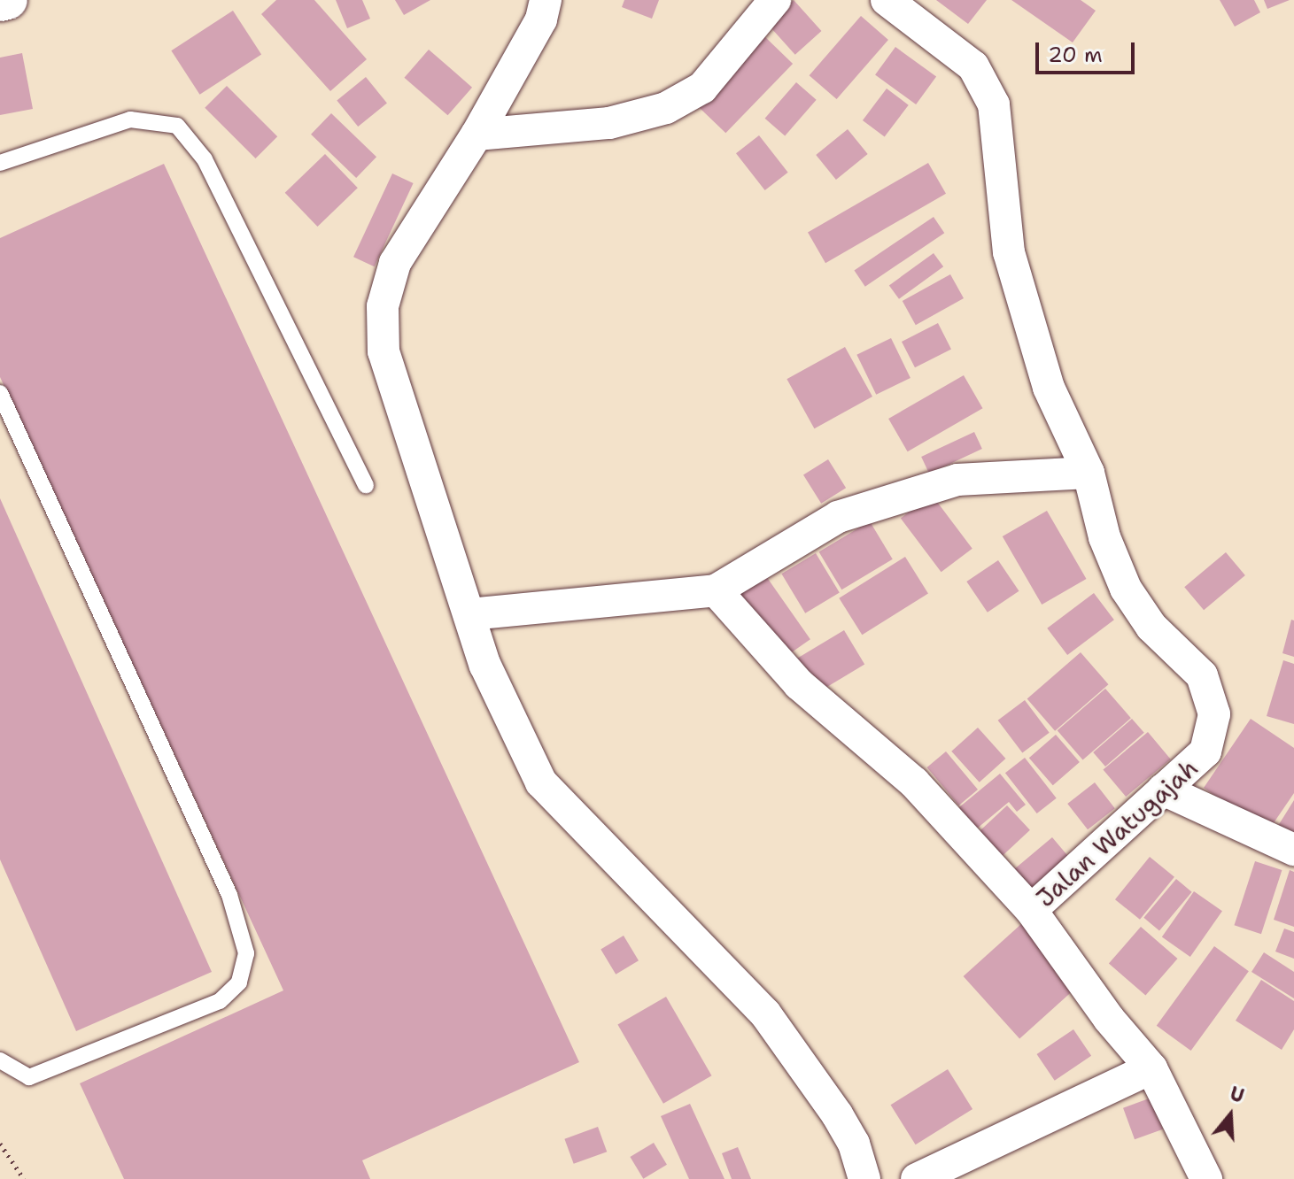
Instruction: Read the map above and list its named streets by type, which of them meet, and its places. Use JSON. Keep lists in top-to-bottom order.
{
  "streets": {
    "street": ["Jalan Watugajah"]
  },
  "scale_bar": "20 m",
  "north": "top"
}
